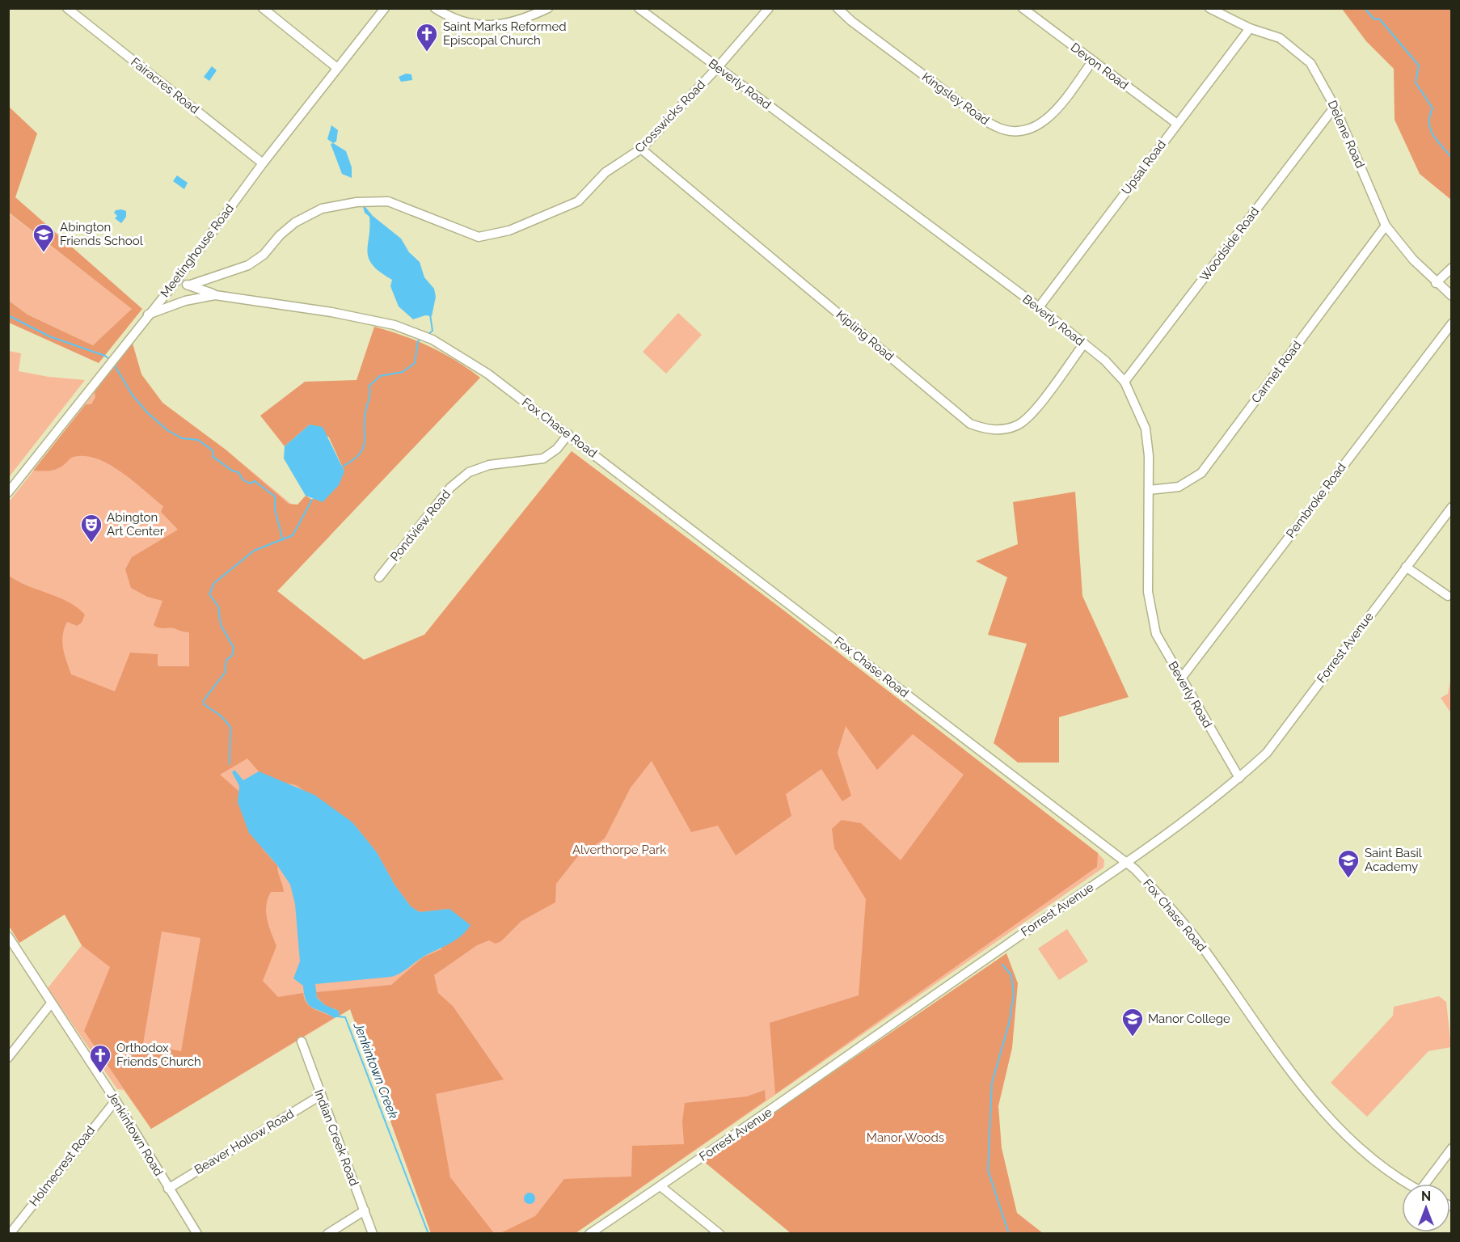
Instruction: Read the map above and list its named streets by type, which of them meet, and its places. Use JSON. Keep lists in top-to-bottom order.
{
  "streets": {
    "street": [
      "Devon Road",
      "Beverly Road",
      "Fairacres Road",
      "Kingsley Road",
      "Crosswicks Road",
      "Delene Road",
      "Upsal Road",
      "Woodside Road",
      "Meetinghouse Road",
      "Kipling Road",
      "Carmet Road",
      "Fox Chase Road",
      "Pembroke Road",
      "Pondview Road",
      "Forrest Avenue",
      "Jenkintown Road",
      "Indian Creek Road",
      "Beaver Hollow Road",
      "Holmecrest Road"
    ]
  },
  "crossings": [
    ["Devon Road", "Kingsley Road"],
    ["Devon Road", "Upsal Road"],
    ["Beverly Road", "Crosswicks Road"],
    ["Beverly Road", "Upsal Road"],
    ["Beverly Road", "Woodside Road"],
    ["Beverly Road", "Kipling Road"],
    ["Beverly Road", "Carmet Road"],
    ["Beverly Road", "Pembroke Road"],
    ["Beverly Road", "Forrest Avenue"],
    ["Fairacres Road", "Meetinghouse Road"],
    ["Crosswicks Road", "Kipling Road"],
    ["Crosswicks Road", "Fox Chase Road"],
    ["Delene Road", "Upsal Road"],
    ["Delene Road", "Woodside Road"],
    ["Delene Road", "Carmet Road"],
    ["Meetinghouse Road", "Fox Chase Road"],
    ["Fox Chase Road", "Pondview Road"],
    ["Fox Chase Road", "Forrest Avenue"],
    ["Jenkintown Road", "Beaver Hollow Road"],
    ["Jenkintown Road", "Holmecrest Road"],
    ["Indian Creek Road", "Beaver Hollow Road"]
  ],
  "water": ["Jenkintown Creek"],
  "parks": ["Alverthorpe Park", "Manor Woods"],
  "places": {
    "church": ["Saint Marks Reformed Episcopal Church", "Orthodox Friends Church"],
    "school or university": ["Abington Friends School", "Saint Basil Academy", "Manor College"],
    "theatre": ["Abington Art Center"]
  },
  "north": "top"
}
